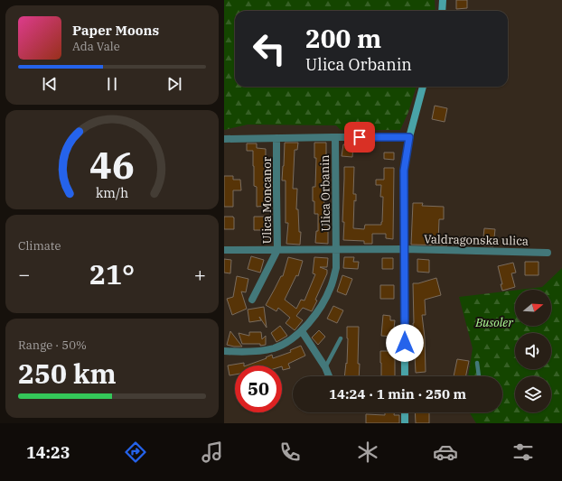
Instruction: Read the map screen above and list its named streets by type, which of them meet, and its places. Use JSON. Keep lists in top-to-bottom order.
{
  "streets": {
    "street": ["Ulica Orbanin", "Ulica Moncanor", "Valdragonska ulica"]
  },
  "crossings": [
    ["Ulica Orbanin", "Ulica Moncanor"]
  ],
  "parks": ["Busoler"],
  "north": "right",
  "page": {
    "turn": ["200 m", "Ulica Orbanin"],
    "song": ["Paper Moons", "Ada Vale"],
    "tile": [
      "Climate",
      ["Range · 50%", "250 km"]
    ],
    "heat": ["−", "21°", "+"],
    "limit": "50",
    "trip": "14:24 · 1 min · 250 m",
    "tabs": "14:23",
    "gauge": ["46", "km/h"]
  }
}
